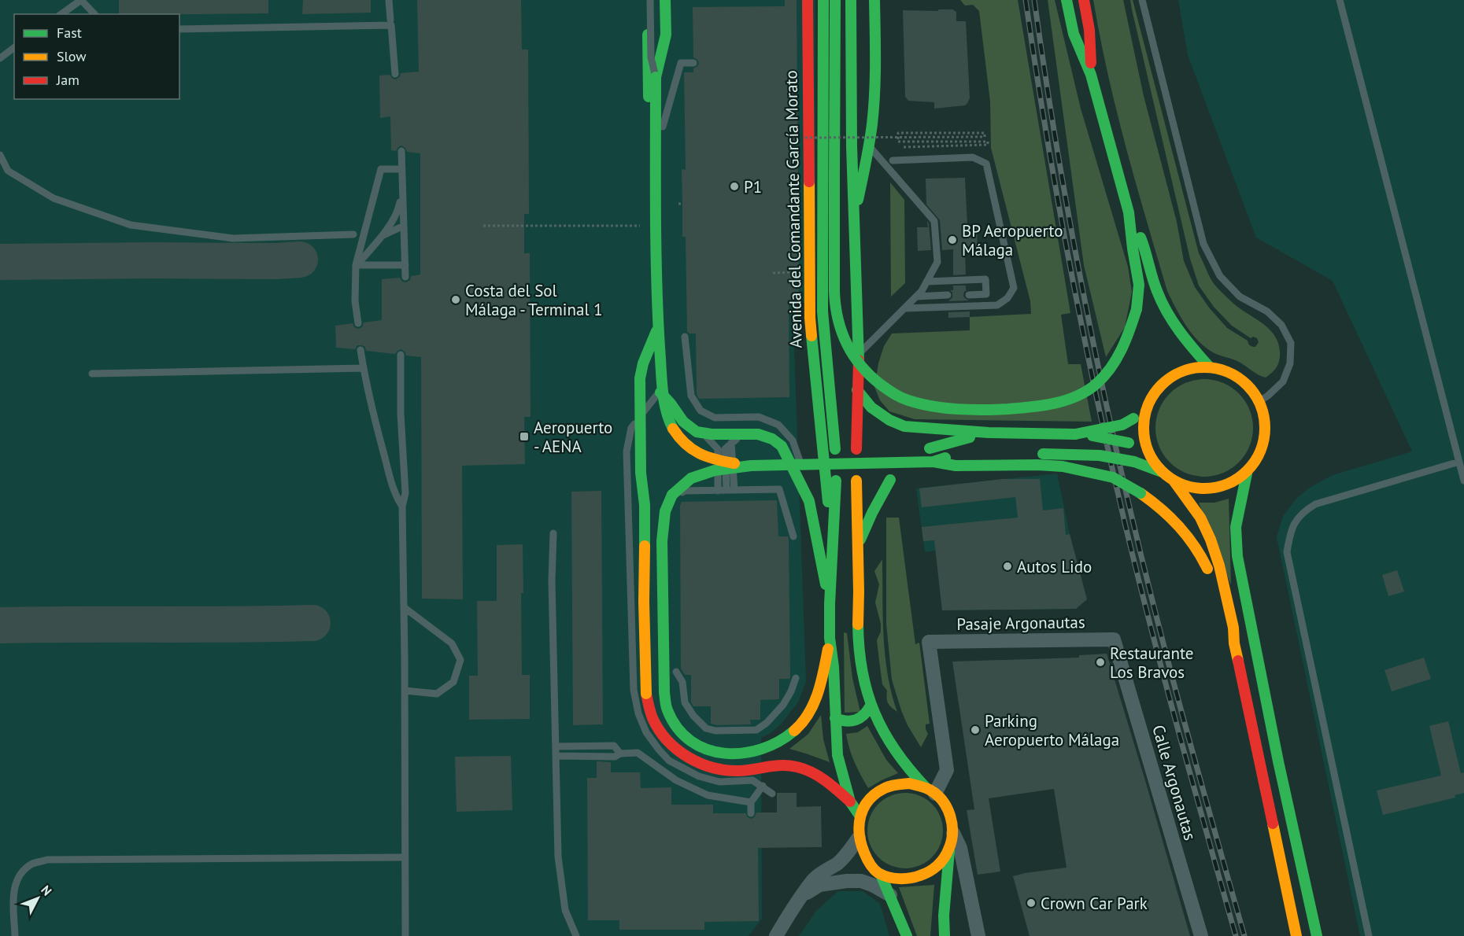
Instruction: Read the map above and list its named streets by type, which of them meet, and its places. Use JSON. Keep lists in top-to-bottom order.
{
  "streets": {
    "main road": ["Avenida del Comandante García Morato"],
    "street": ["Pasaje Argonautas", "Calle Argonautas"]
  },
  "crossings": [
    ["Avenida del Comandante García Morato", "Pasaje Argonautas"],
    ["Pasaje Argonautas", "Calle Argonautas"]
  ],
  "places": {
    "other": [
      "P1",
      "BP Aeropuerto Málaga",
      "Costa del Sol Málaga - Terminal 1",
      "Autos Lido",
      "Restaurante Los Bravos",
      "Parking Aeropuerto Málaga",
      "Crown Car Park"
    ],
    "transit": ["Aeropuerto - AENA"]
  },
  "legend": ["Fast", "Slow", "Jam"],
  "north": "top right"
}
